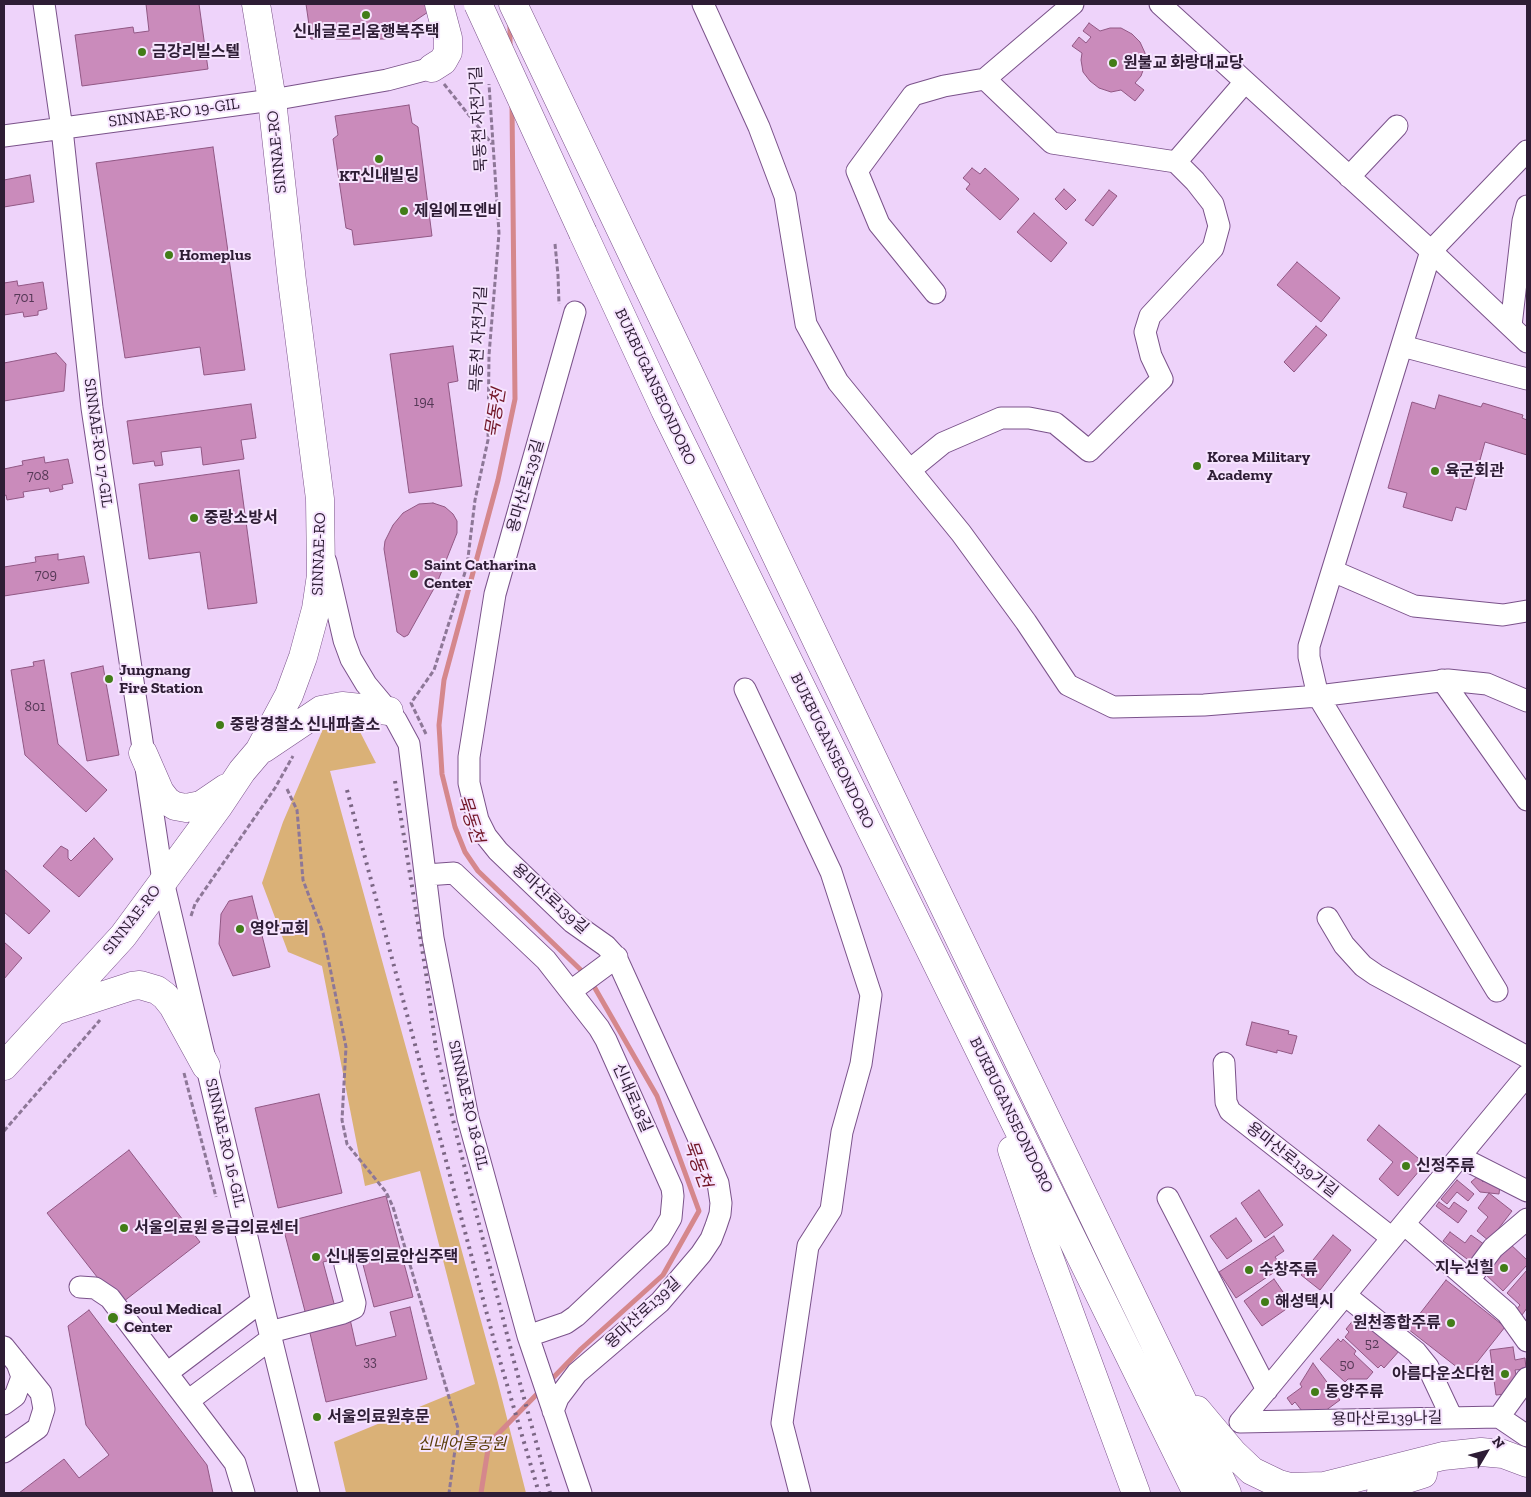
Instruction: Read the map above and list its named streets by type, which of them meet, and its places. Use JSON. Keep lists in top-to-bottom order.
{
  "streets": {
    "main road": ["SINNAE-RO", "BUKBUGANSEONDORO"],
    "street": [
      "SINNAE-RO 19-GIL",
      "SINNAE-RO 17-GIL",
      "용마산로139길",
      "신내로18길",
      "SINNAE-RO 18-GIL",
      "SINNAE-RO 16-GIL",
      "용마산로139가길",
      "용마산로139나길"
    ],
    "path": ["묵동천 자전거길", "목동천 자전거길"]
  },
  "crossings": [
    ["SINNAE-RO 19-GIL", "SINNAE-RO"],
    ["SINNAE-RO 19-GIL", "SINNAE-RO 17-GIL"],
    ["묵동천 자전거길", "목동천 자전거길"],
    ["SINNAE-RO", "SINNAE-RO 17-GIL"],
    ["SINNAE-RO", "SINNAE-RO 16-GIL"],
    ["목동천 자전거길", "SINNAE-RO 18-GIL"],
    ["SINNAE-RO 17-GIL", "SINNAE-RO 16-GIL"],
    ["용마산로139길", "SINNAE-RO 18-GIL"],
    ["신내로18길", "SINNAE-RO 18-GIL"]
  ],
  "water": ["묵동천"],
  "parks": ["신내어울공원"],
  "places": [
    "신내글로리움행복주택",
    "금강리빌스텔",
    "원불교 화랑대교당",
    "KT신내빌딩",
    "제일에프엔비",
    "Homeplus",
    "Korea Military Academy",
    "육군회관",
    "중랑소방서",
    "Saint Catharina Center",
    "Jungnang Fire Station",
    "중랑경찰소 신내파출소",
    "영안교회",
    "신정주류",
    "서울의료원 응급의료센터",
    "신내동의료안심주택",
    "지누선힐",
    "수창주류",
    "해성택시",
    "Seoul Medical Center",
    "원천종합주류",
    "아름다운소다헌",
    "동양주류",
    "서울의료원후문"
  ],
  "house_numbers": [
    "701",
    "194",
    "708",
    "709",
    "801",
    "52",
    "33",
    "50"
  ],
  "north": "top right"
}
